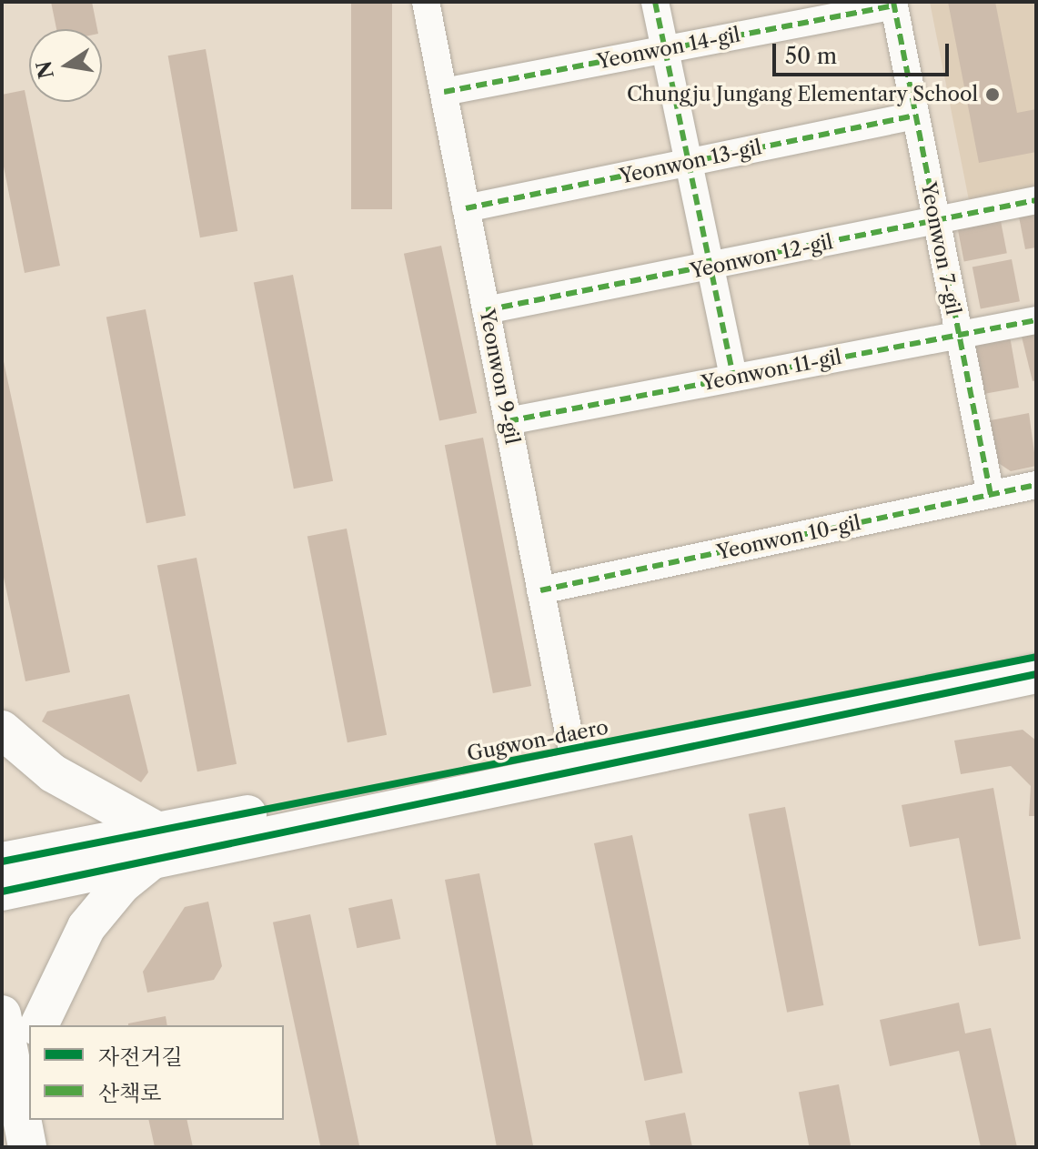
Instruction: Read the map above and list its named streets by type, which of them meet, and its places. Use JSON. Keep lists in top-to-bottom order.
{
  "streets": {
    "street": [
      "Yeonwon 14-gil",
      "Yeonwon 13-gil",
      "Yeonwon 7-gil",
      "Yeonwon 12-gil",
      "Yeonwon 11-gil",
      "Yeonwon 9-gil",
      "Yeonwon 10-gil",
      "Gugwon-daero"
    ]
  },
  "crossings": [
    ["Yeonwon 14-gil", "Yeonwon 7-gil"],
    ["Yeonwon 14-gil", "Yeonwon 9-gil"],
    ["Yeonwon 13-gil", "Yeonwon 7-gil"],
    ["Yeonwon 13-gil", "Yeonwon 9-gil"],
    ["Yeonwon 7-gil", "Yeonwon 12-gil"],
    ["Yeonwon 7-gil", "Yeonwon 11-gil"],
    ["Yeonwon 7-gil", "Yeonwon 10-gil"],
    ["Yeonwon 12-gil", "Yeonwon 9-gil"],
    ["Yeonwon 11-gil", "Yeonwon 9-gil"],
    ["Yeonwon 9-gil", "Yeonwon 10-gil"],
    ["Yeonwon 9-gil", "Gugwon-daero"]
  ],
  "places": ["Chungju Jungang Elementary School"],
  "legend": ["자전거길", "산책로"],
  "scale_bar": "50 m",
  "north": "left"
}
